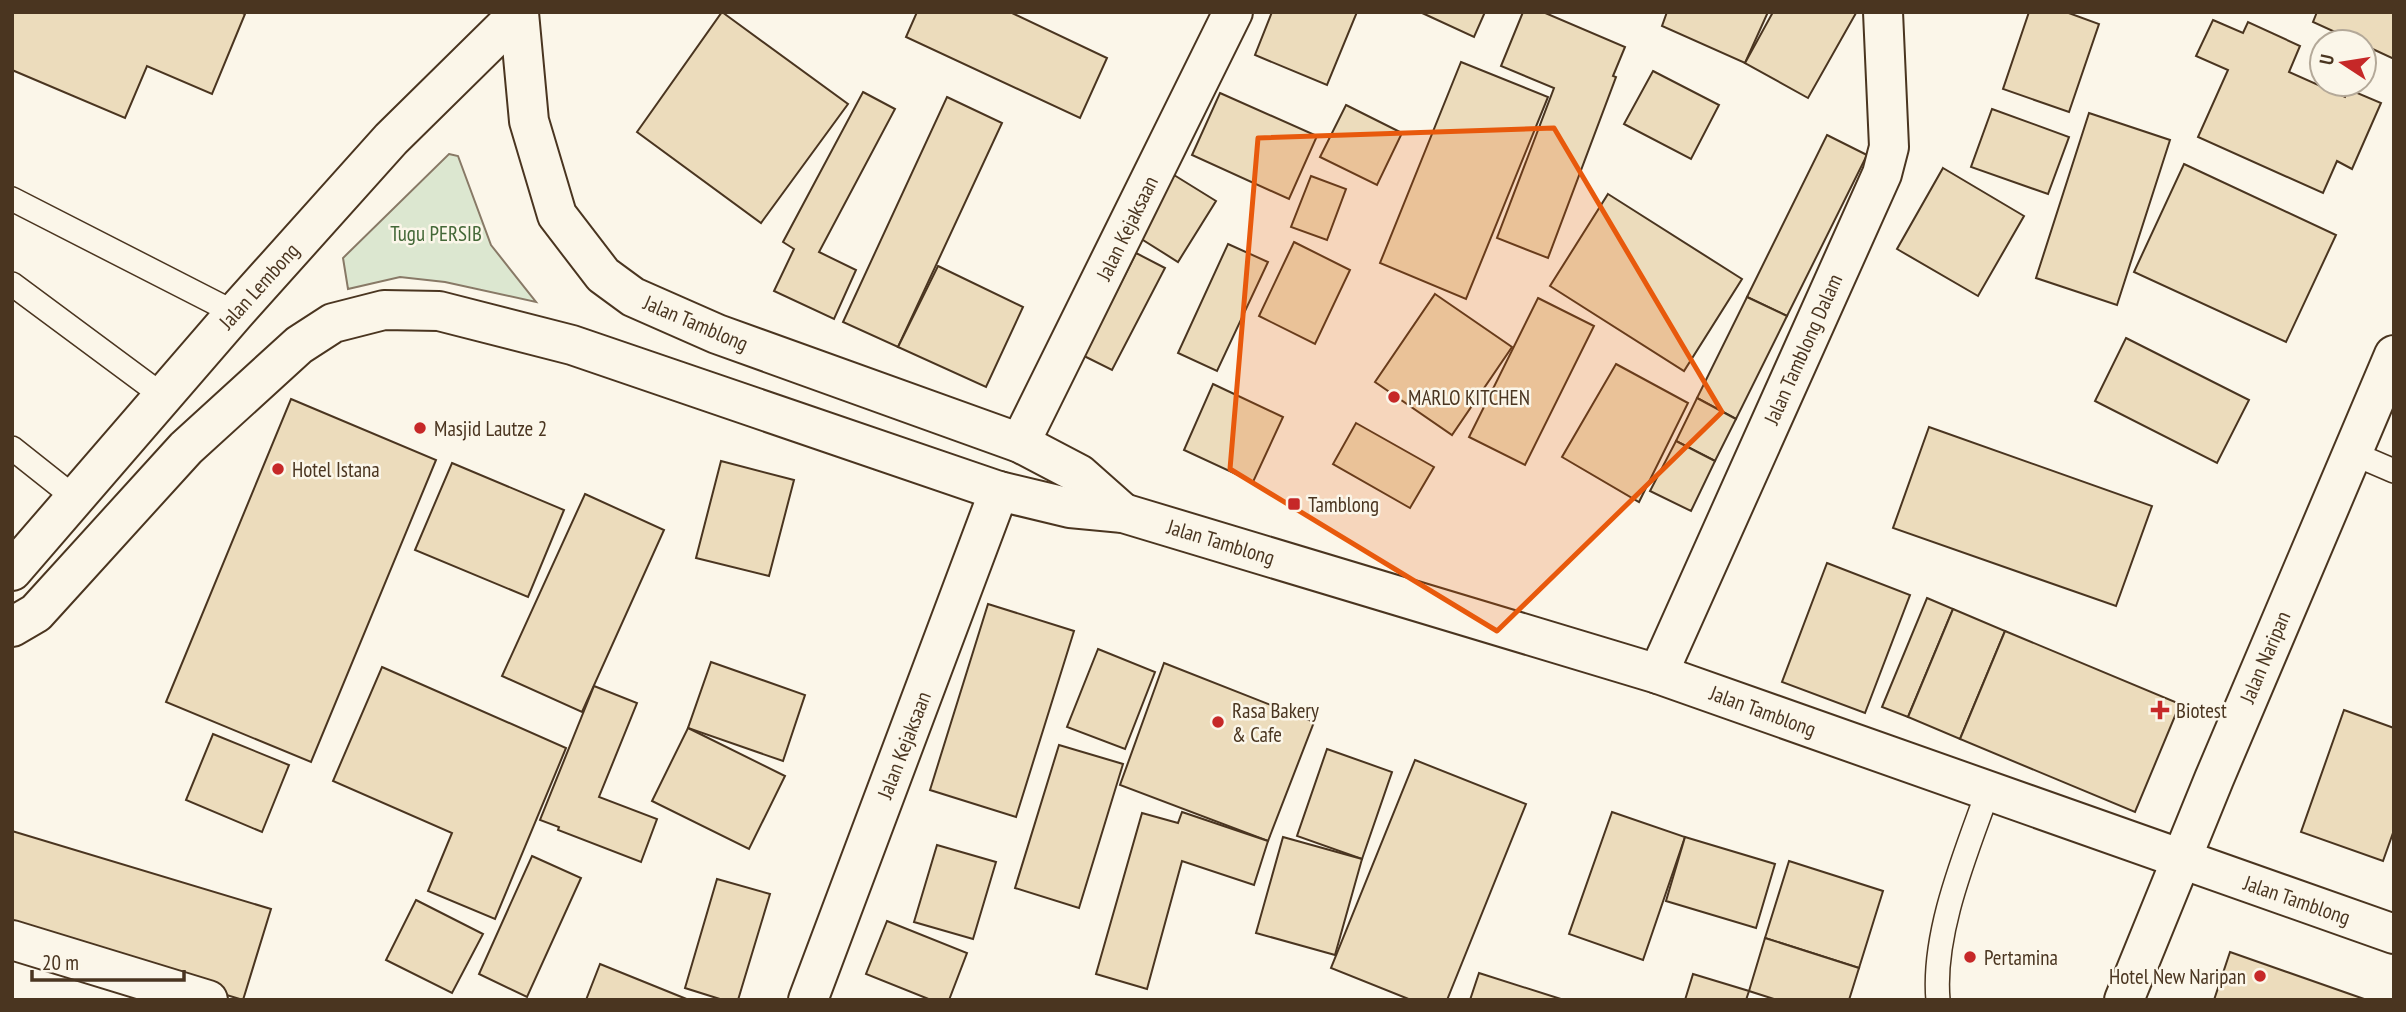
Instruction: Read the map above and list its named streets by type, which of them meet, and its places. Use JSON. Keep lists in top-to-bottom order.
{
  "streets": {
    "main road": [
      "Jalan Kejaksaan",
      "Jalan Lembong",
      "Jalan Tamblong",
      "Jalan Tamblong Dalam",
      "Jalan Naripan"
    ]
  },
  "crossings": [
    ["Jalan Kejaksaan", "Jalan Tamblong"],
    ["Jalan Lembong", "Jalan Tamblong"],
    ["Jalan Tamblong", "Jalan Tamblong Dalam"],
    ["Jalan Tamblong", "Jalan Naripan"]
  ],
  "parks": ["Tugu PERSIB"],
  "places": {
    "other": [
      "MARLO KITCHEN",
      "Masjid Lautze 2",
      "Hotel Istana",
      "Rasa Bakery & Cafe",
      "Pertamina",
      "Hotel New Naripan"
    ],
    "transit": ["Tamblong"],
    "health": ["Biotest"]
  },
  "scale_bar": "20 m",
  "north": "left"
}
